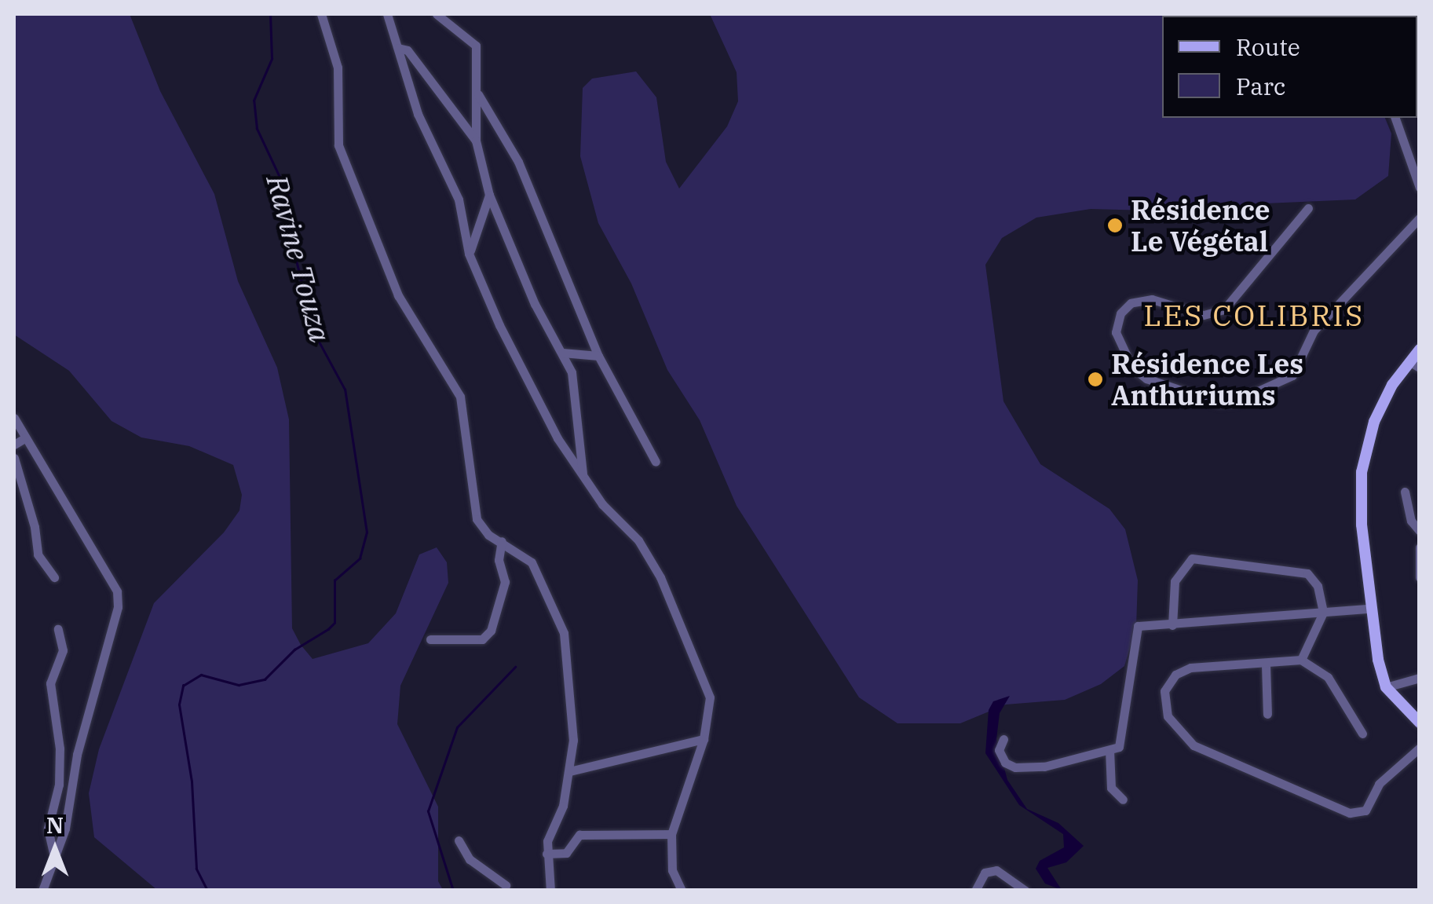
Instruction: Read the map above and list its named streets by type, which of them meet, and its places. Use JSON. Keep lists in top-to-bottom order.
{
  "districts": ["LES COLIBRIS"],
  "water": ["Ravine Touza"],
  "places": ["Résidence Le Végétal", "Résidence Les Anthuriums"],
  "legend": ["Route", "Parc"],
  "north": "top"
}
